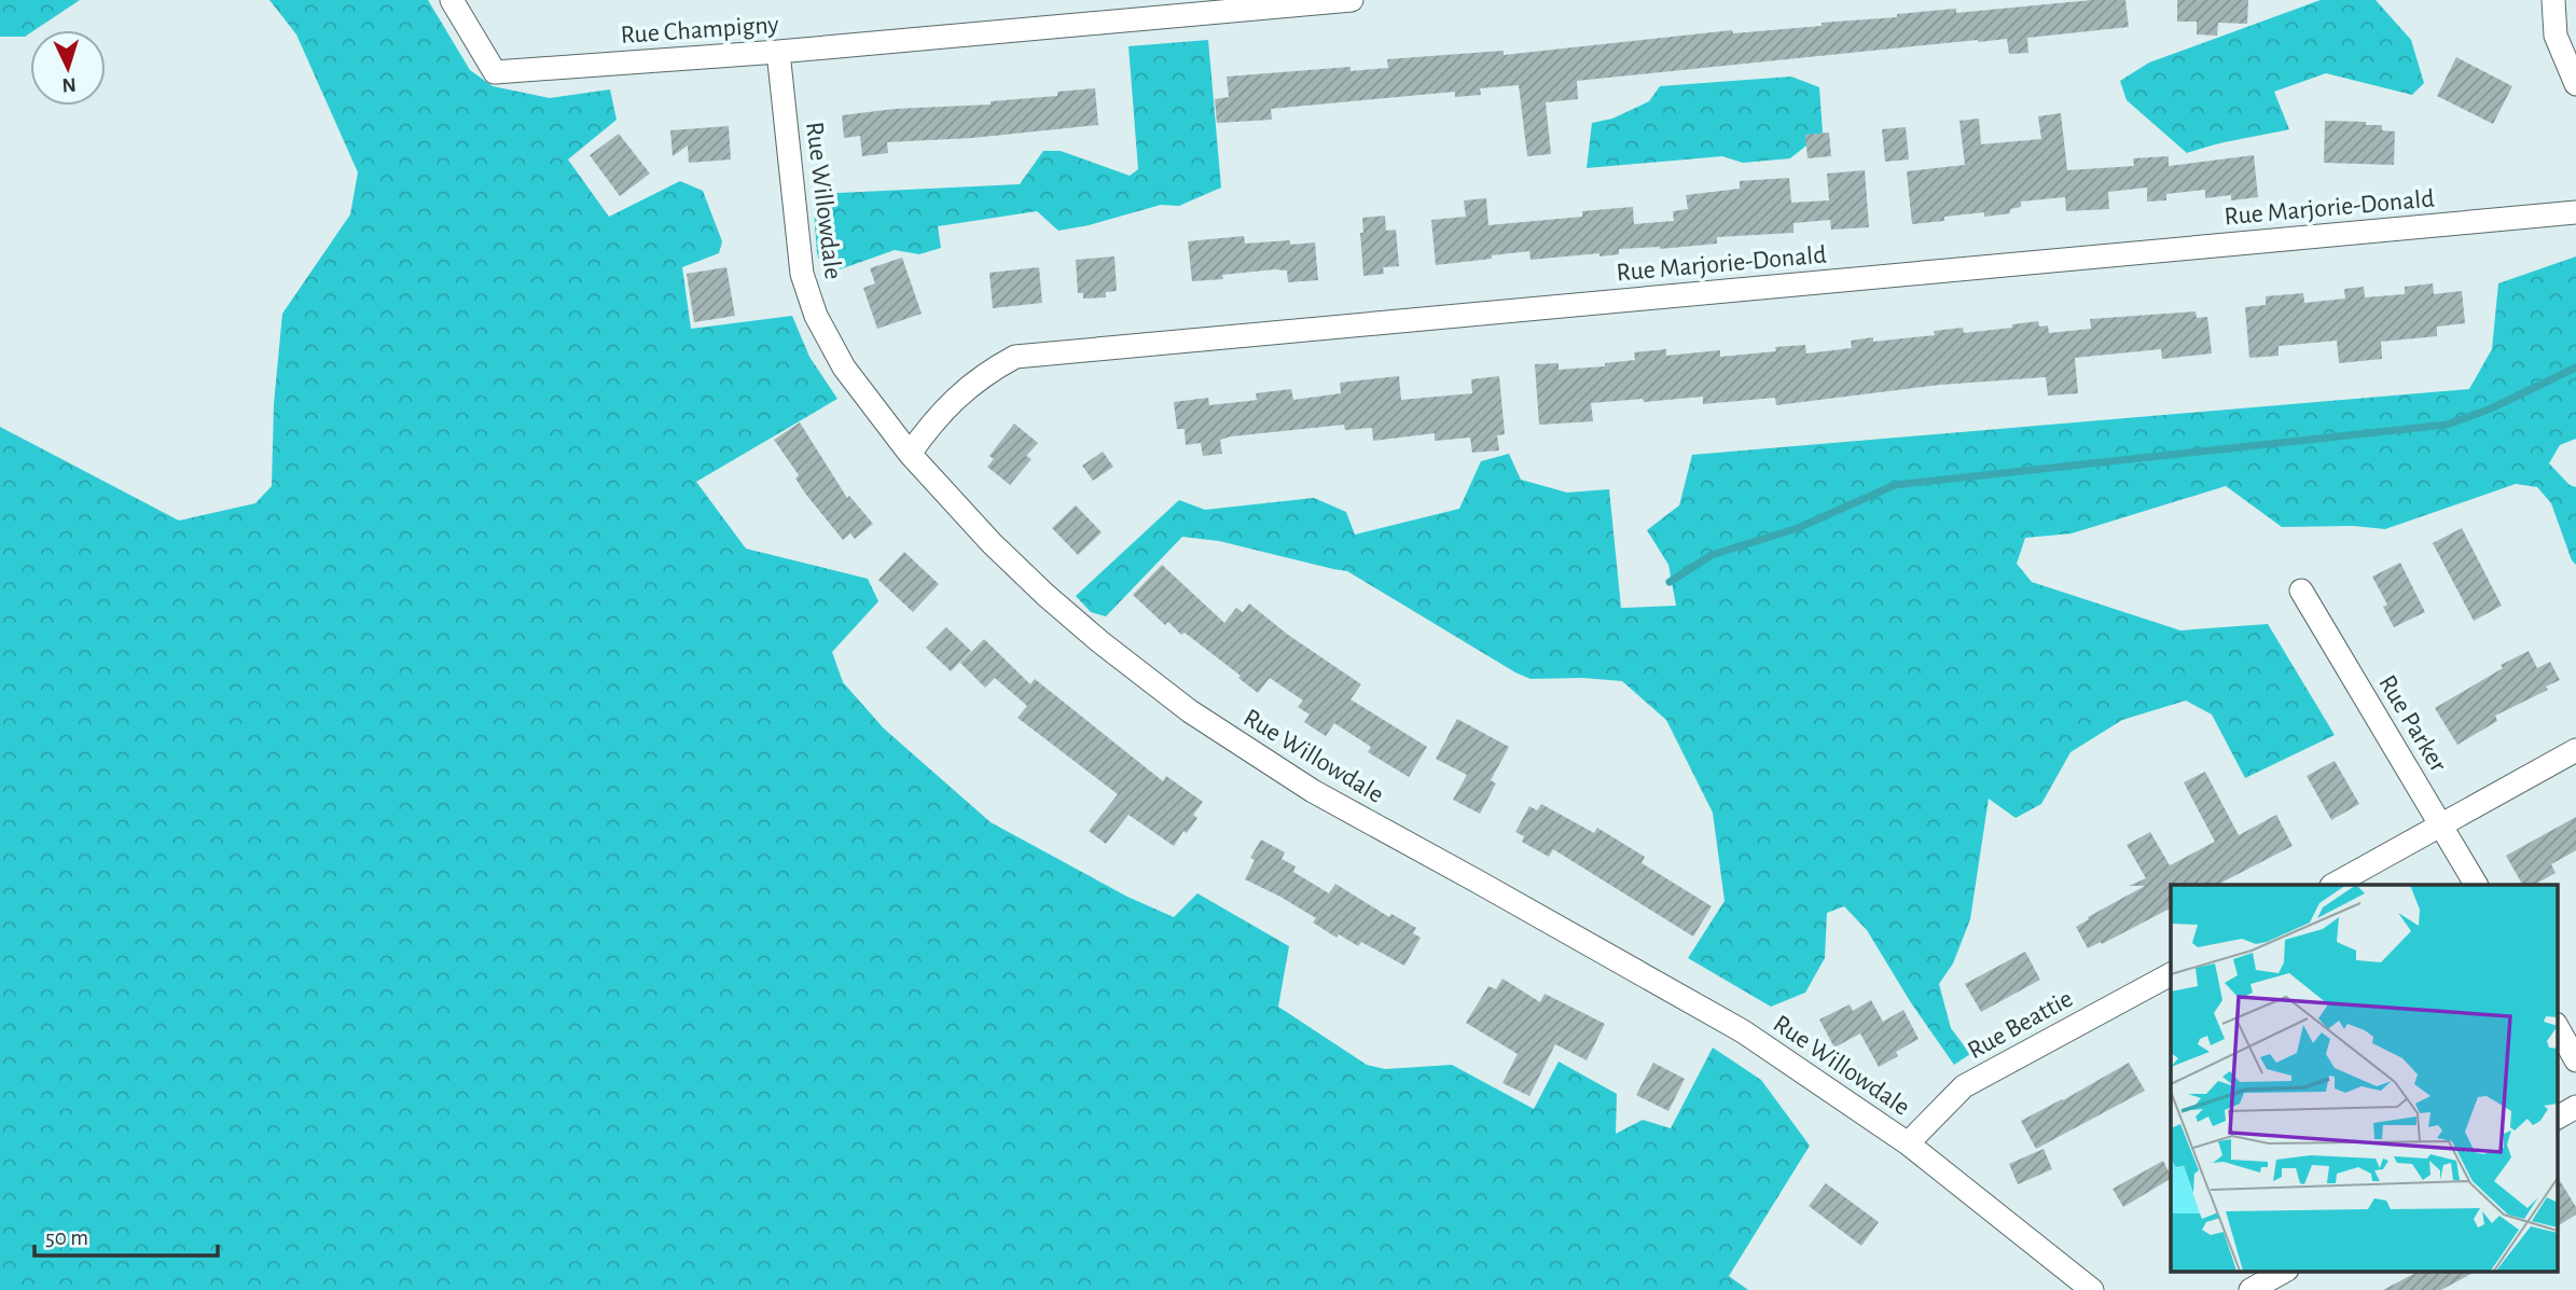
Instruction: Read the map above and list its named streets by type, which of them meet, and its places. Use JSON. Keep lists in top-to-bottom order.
{
  "streets": {
    "street": [
      "Rue Champigny",
      "Rue Willowdale",
      "Rue Marjorie-Donald",
      "Rue Parker",
      "Rue Beattie"
    ]
  },
  "crossings": [
    ["Rue Champigny", "Rue Willowdale"],
    ["Rue Willowdale", "Rue Marjorie-Donald"],
    ["Rue Willowdale", "Rue Beattie"]
  ],
  "scale_bar": "50 m",
  "north": "bottom"
}
